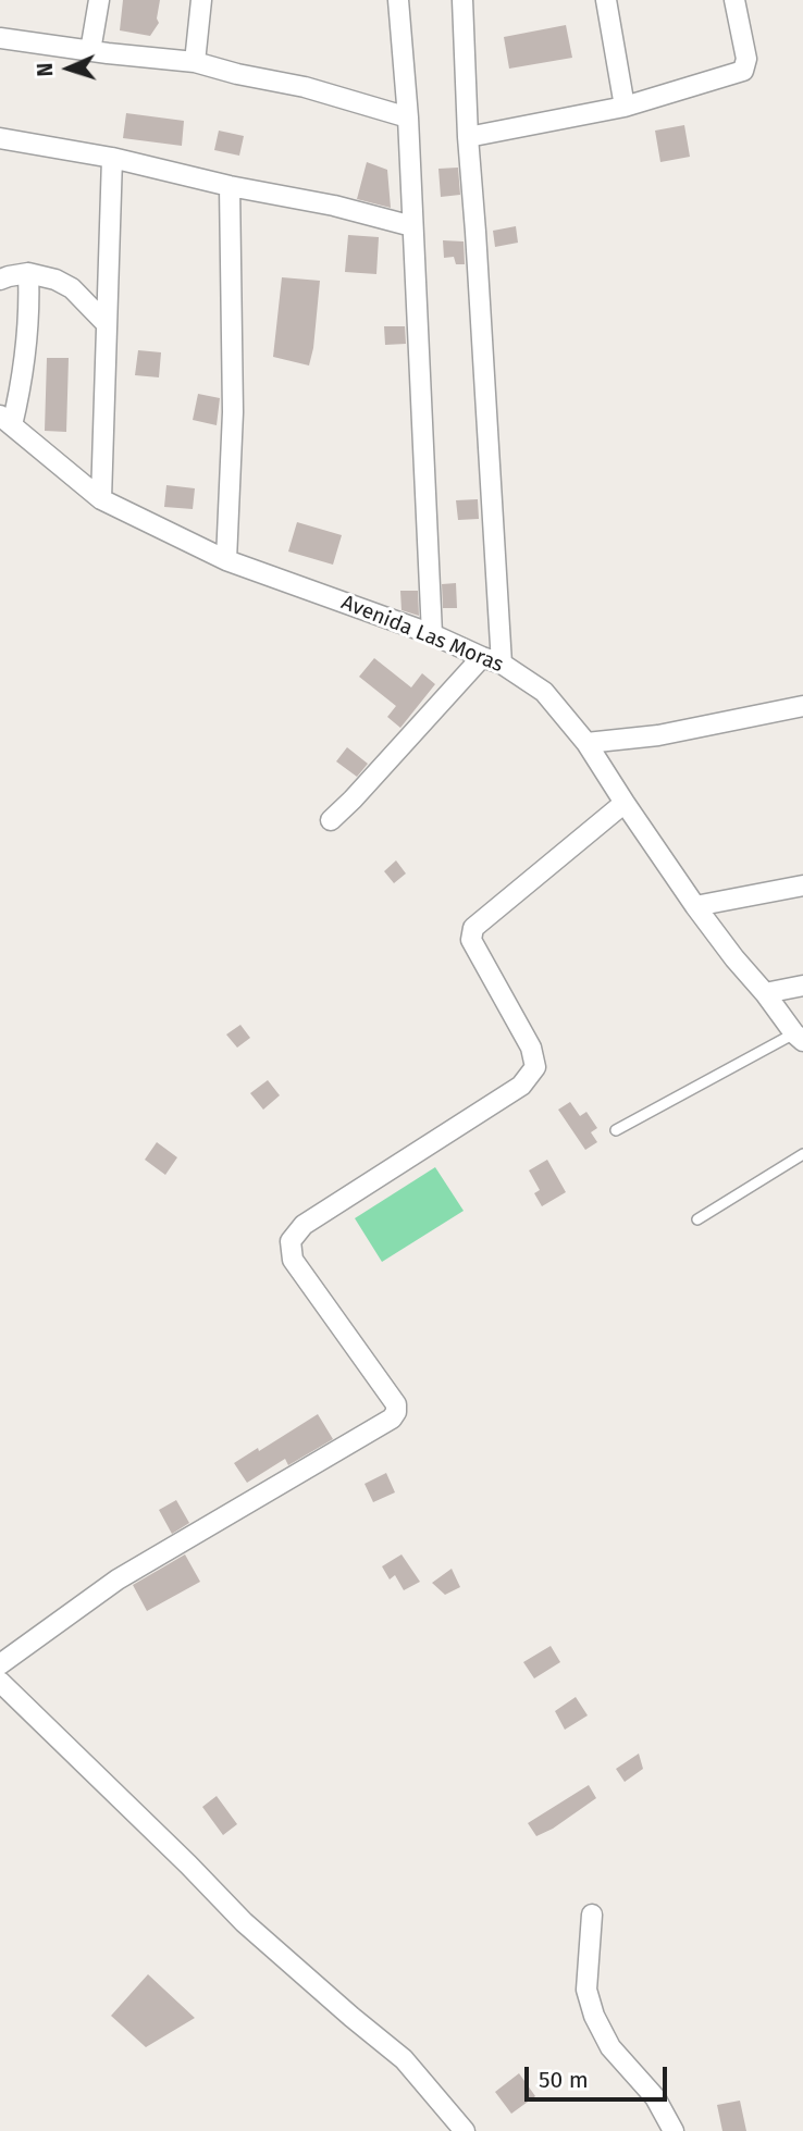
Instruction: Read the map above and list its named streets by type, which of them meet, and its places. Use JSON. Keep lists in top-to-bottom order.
{
  "streets": {
    "street": ["Avenida Las Moras"]
  },
  "scale_bar": "50 m",
  "north": "left"
}
